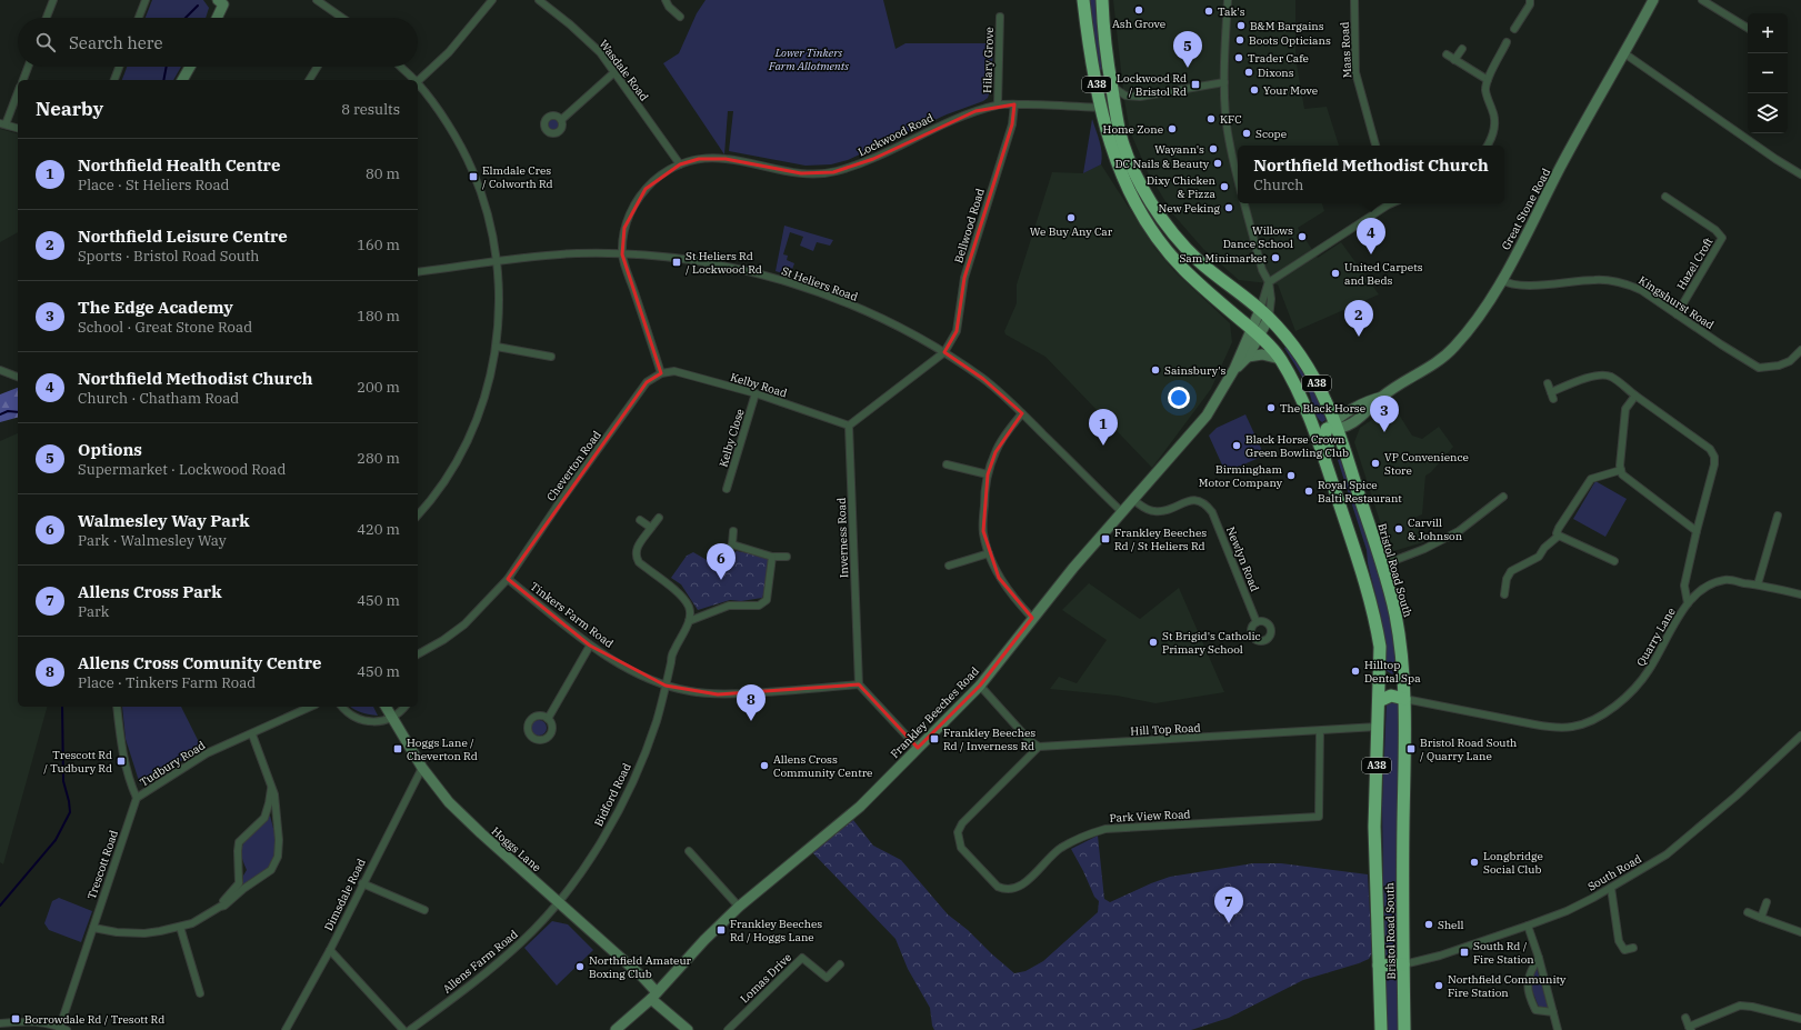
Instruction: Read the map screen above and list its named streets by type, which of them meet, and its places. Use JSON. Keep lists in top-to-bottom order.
{
  "streets": {
    "highway": ["A38", "Bristol Road South"],
    "street": [
      "Maas Road",
      "Hilary Grove",
      "Wasdale Road",
      "Lockwood Road",
      "Great Stone Road",
      "Bellwood Road",
      "Hazel Croft",
      "St Heliers Road",
      "Kingshurst Road",
      "Kelby Road",
      "Kelby Close",
      "Cheverton Road",
      "Inverness Road",
      "Newlyn Road",
      "Tinkers Farm Road",
      "Quarry Lane",
      "Frankley Beeches Road",
      "Hill Top Road",
      "Tudbury Road",
      "Bidford Road",
      "Park View Road",
      "Hoggs Lane",
      "Trescott Road",
      "South Road",
      "Dimsdale Road",
      "Allens Farm Road",
      "Lomas Drive"
    ]
  },
  "crossings": [
    ["Hilary Grove", "Lockwood Road"],
    ["Wasdale Road", "Lockwood Road"],
    ["A38", "Lockwood Road"],
    ["A38", "Bristol Road South"],
    ["A38", "Frankley Beeches Road"],
    ["Lockwood Road", "Bellwood Road"],
    ["Lockwood Road", "St Heliers Road"],
    ["Great Stone Road", "Kingshurst Road"],
    ["Great Stone Road", "Bristol Road South"],
    ["Bellwood Road", "St Heliers Road"],
    ["Hazel Croft", "Kingshurst Road"],
    ["St Heliers Road", "Frankley Beeches Road"],
    ["Kelby Road", "Kelby Close"],
    ["Kelby Road", "Cheverton Road"],
    ["Kelby Road", "Inverness Road"],
    ["Cheverton Road", "Tinkers Farm Road"],
    ["Inverness Road", "Tinkers Farm Road"],
    ["Newlyn Road", "Frankley Beeches Road"],
    ["Bristol Road South", "Quarry Lane"],
    ["Bristol Road South", "Frankley Beeches Road"],
    ["Bristol Road South", "Hill Top Road"],
    ["Bristol Road South", "South Road"],
    ["Tinkers Farm Road", "Bidford Road"],
    ["Frankley Beeches Road", "Hoggs Lane"],
    ["Hill Top Road", "Park View Road"],
    ["Tudbury Road", "Trescott Road"],
    ["Bidford Road", "Hoggs Lane"],
    ["Bidford Road", "Allens Farm Road"],
    ["Hoggs Lane", "Dimsdale Road"],
    ["Hoggs Lane", "Allens Farm Road"]
  ],
  "parks": ["Lower Tinkers Farm Allotments"],
  "places": {
    "other": [
      "Ash Grove",
      "Tak's",
      "B&M Bargains",
      "Boots Opticians",
      "Trader Cafe",
      "Dixons",
      "Your Move",
      "KFC",
      "Home Zone",
      "Scope",
      "Wayann's",
      "DC Nails & Beauty",
      "Dixy Chicken & Pizza",
      "New Peking",
      "We Buy Any Car",
      "Willows Dance School",
      "Sam Minimarket",
      "United Carpets and Beds",
      "Sainsbury's",
      "The Black Horse",
      "Black Horse Crown Green Bowling Club",
      "VP Convenience Store",
      "Birmingham Motor Company",
      "Royal Spice Balti Restaurant",
      "Carvill & Johnson",
      "St Brigid's Catholic Primary School",
      "Hilltop Dental Spa",
      "Allens Cross Community Centre",
      "Longbridge Social Club",
      "Shell",
      "Northfield Amateur Boxing Club",
      "Northfield Community Fire Station"
    ],
    "transit": [
      "Lockwood Rd / Bristol Rd",
      "Elmdale Cres / Colworth Rd",
      "St Heliers Rd / Lockwood Rd",
      "Frankley Beeches Rd / St Heliers Rd",
      "Frankley Beeches Rd / Inverness Rd",
      "Hoggs Lane / Cheverton Rd",
      "Bristol Road South / Quarry Lane",
      "Trescott Rd / Tudbury Rd",
      "Frankley Beeches Rd / Hoggs Lane",
      "South Rd / Fire Station",
      "Borrowdale Rd / Tresott Rd"
    ]
  },
  "page": {
    "map_buttons": ["+", "−"],
    "search": "Search here",
    "pins": [
      "5",
      "4",
      "2",
      "3",
      "1",
      "6",
      "8",
      "7"
    ],
    "heading": ["Nearby", "8 results"],
    "list": [
      {
        "mark": "1",
        "name": "Northfield Health Centre",
        "note": "Place · St Heliers Road",
        "value": "80 m"
      },
      {
        "mark": "2",
        "name": "Northfield Leisure Centre",
        "note": "Sports · Bristol Road South",
        "value": "160 m"
      },
      {
        "mark": "3",
        "name": "The Edge Academy",
        "note": "School · Great Stone Road",
        "value": "180 m"
      },
      {
        "mark": "4",
        "name": "Northfield Methodist Church",
        "note": "Church · Chatham Road",
        "value": "200 m"
      },
      {
        "mark": "5",
        "name": "Options",
        "note": "Supermarket · Lockwood Road",
        "value": "280 m"
      },
      {
        "mark": "6",
        "name": "Walmesley Way Park",
        "note": "Park · Walmesley Way",
        "value": "420 m"
      },
      {
        "mark": "7",
        "name": "Allens Cross Park",
        "note": "Park",
        "value": "450 m"
      },
      {
        "mark": "8",
        "name": "Allens Cross Comunity Centre",
        "note": "Place · Tinkers Farm Road",
        "value": "450 m"
      }
    ],
    "popup": ["Northfield Methodist Church", "Church"]
  }
}
